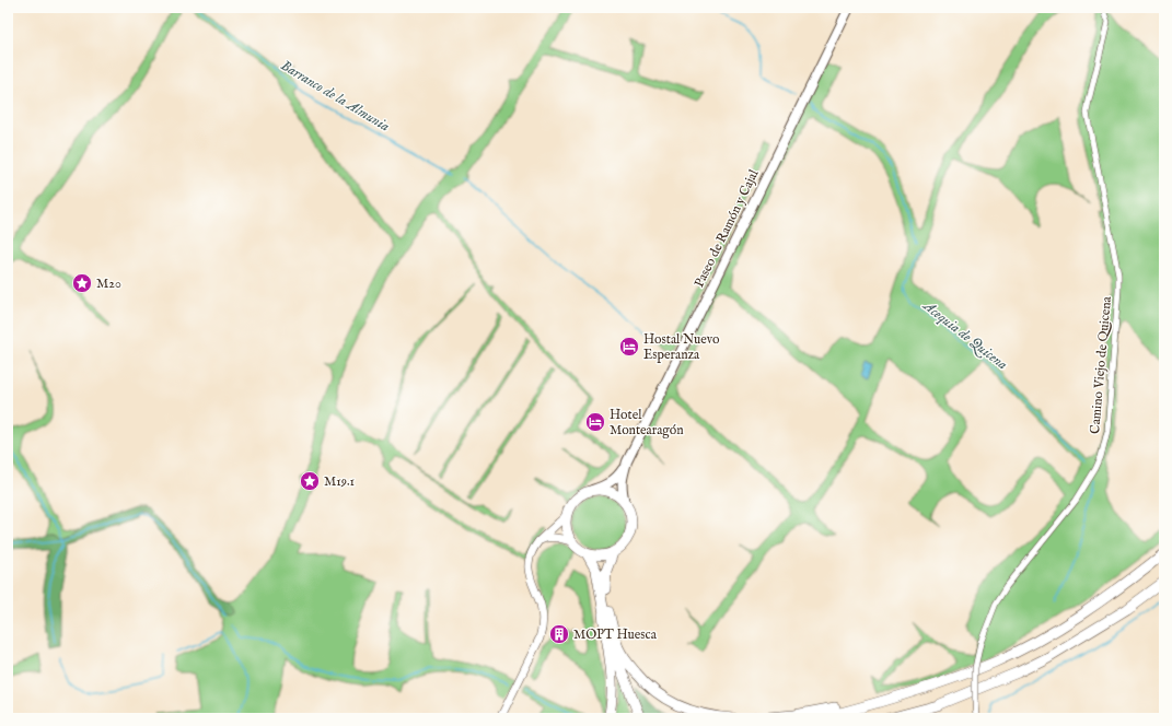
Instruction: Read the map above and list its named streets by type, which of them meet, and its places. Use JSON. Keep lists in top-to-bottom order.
{
  "streets": {
    "main road": ["Paseo de Ramón y Cajal"],
    "street": ["Camino Viejo de Quicena"]
  },
  "water": ["Barranco de la Almunia", "Acequia de Quicena"],
  "places": {
    "place": ["M20", "M19.1"],
    "hotel": ["Hostal Nuevo Esperanza", "Hotel Montearagón"],
    "building": ["MOPT Huesca"]
  }
}
